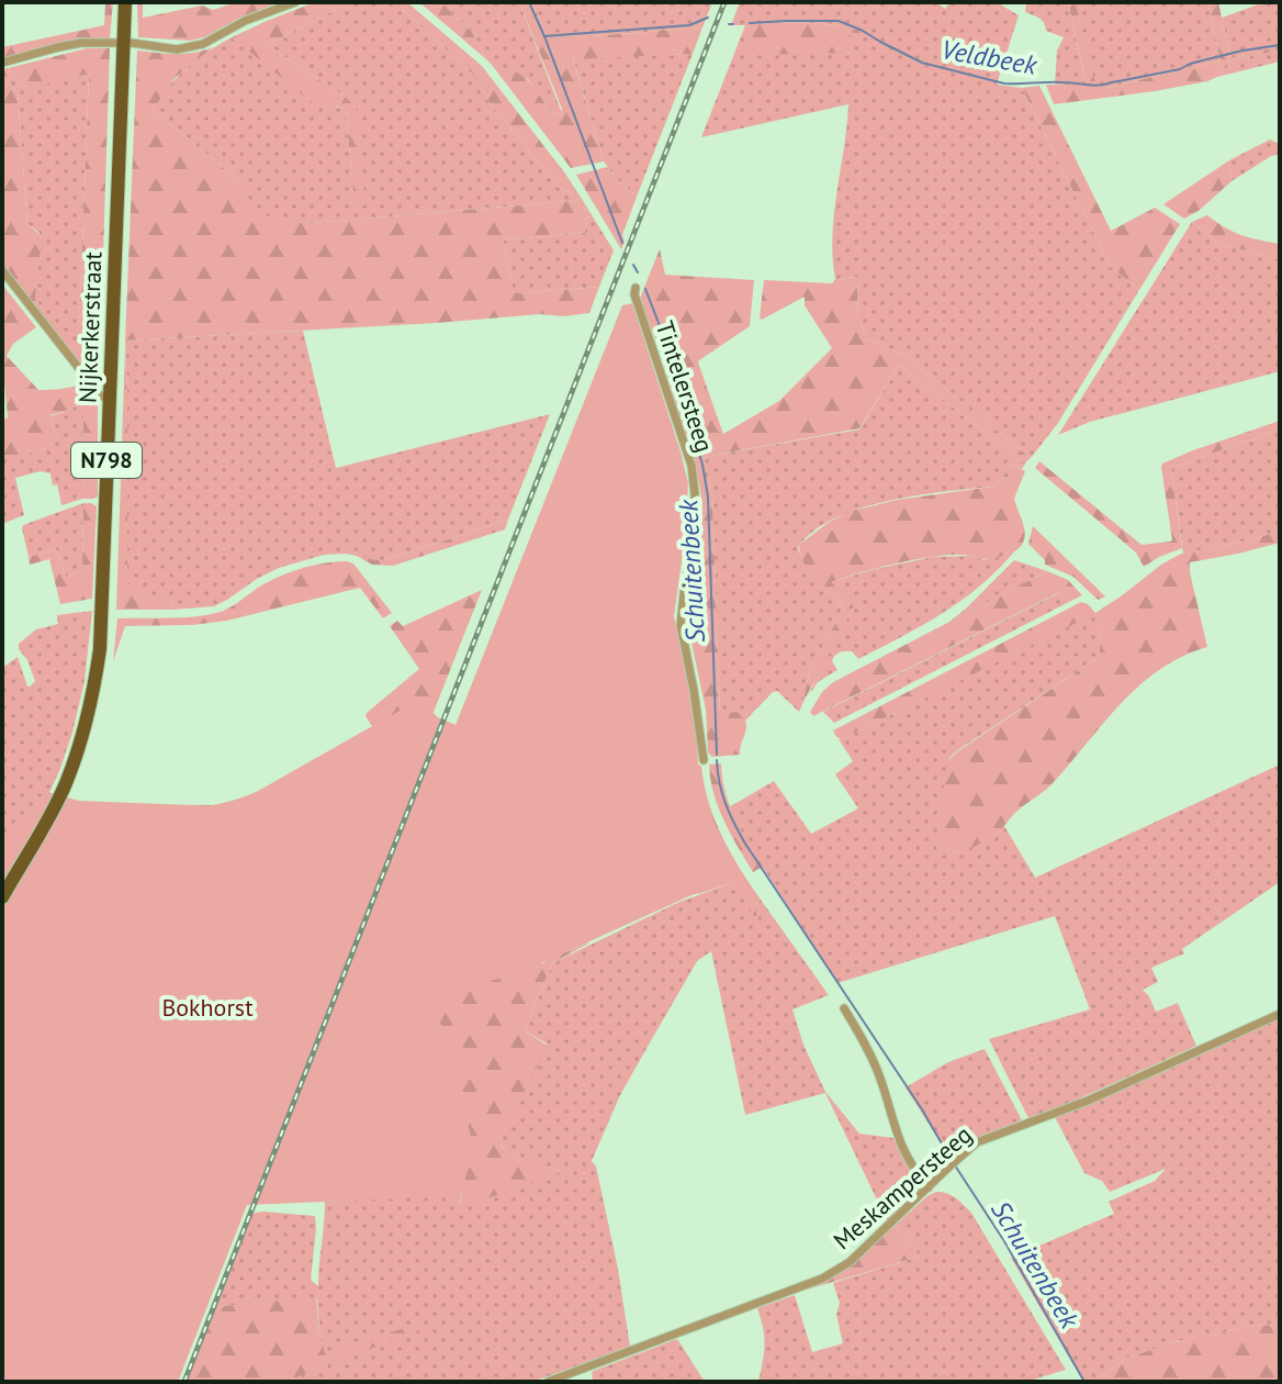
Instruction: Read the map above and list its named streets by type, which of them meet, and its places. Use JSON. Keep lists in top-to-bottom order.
{
  "streets": {
    "main road": ["Nijkerkerstraat", "N798"],
    "street": ["Tintelersteeg", "Meskampersteeg"]
  },
  "water": ["Veldbeek", "Schuitenbeek"],
  "parks": ["Bokhorst"]
}
